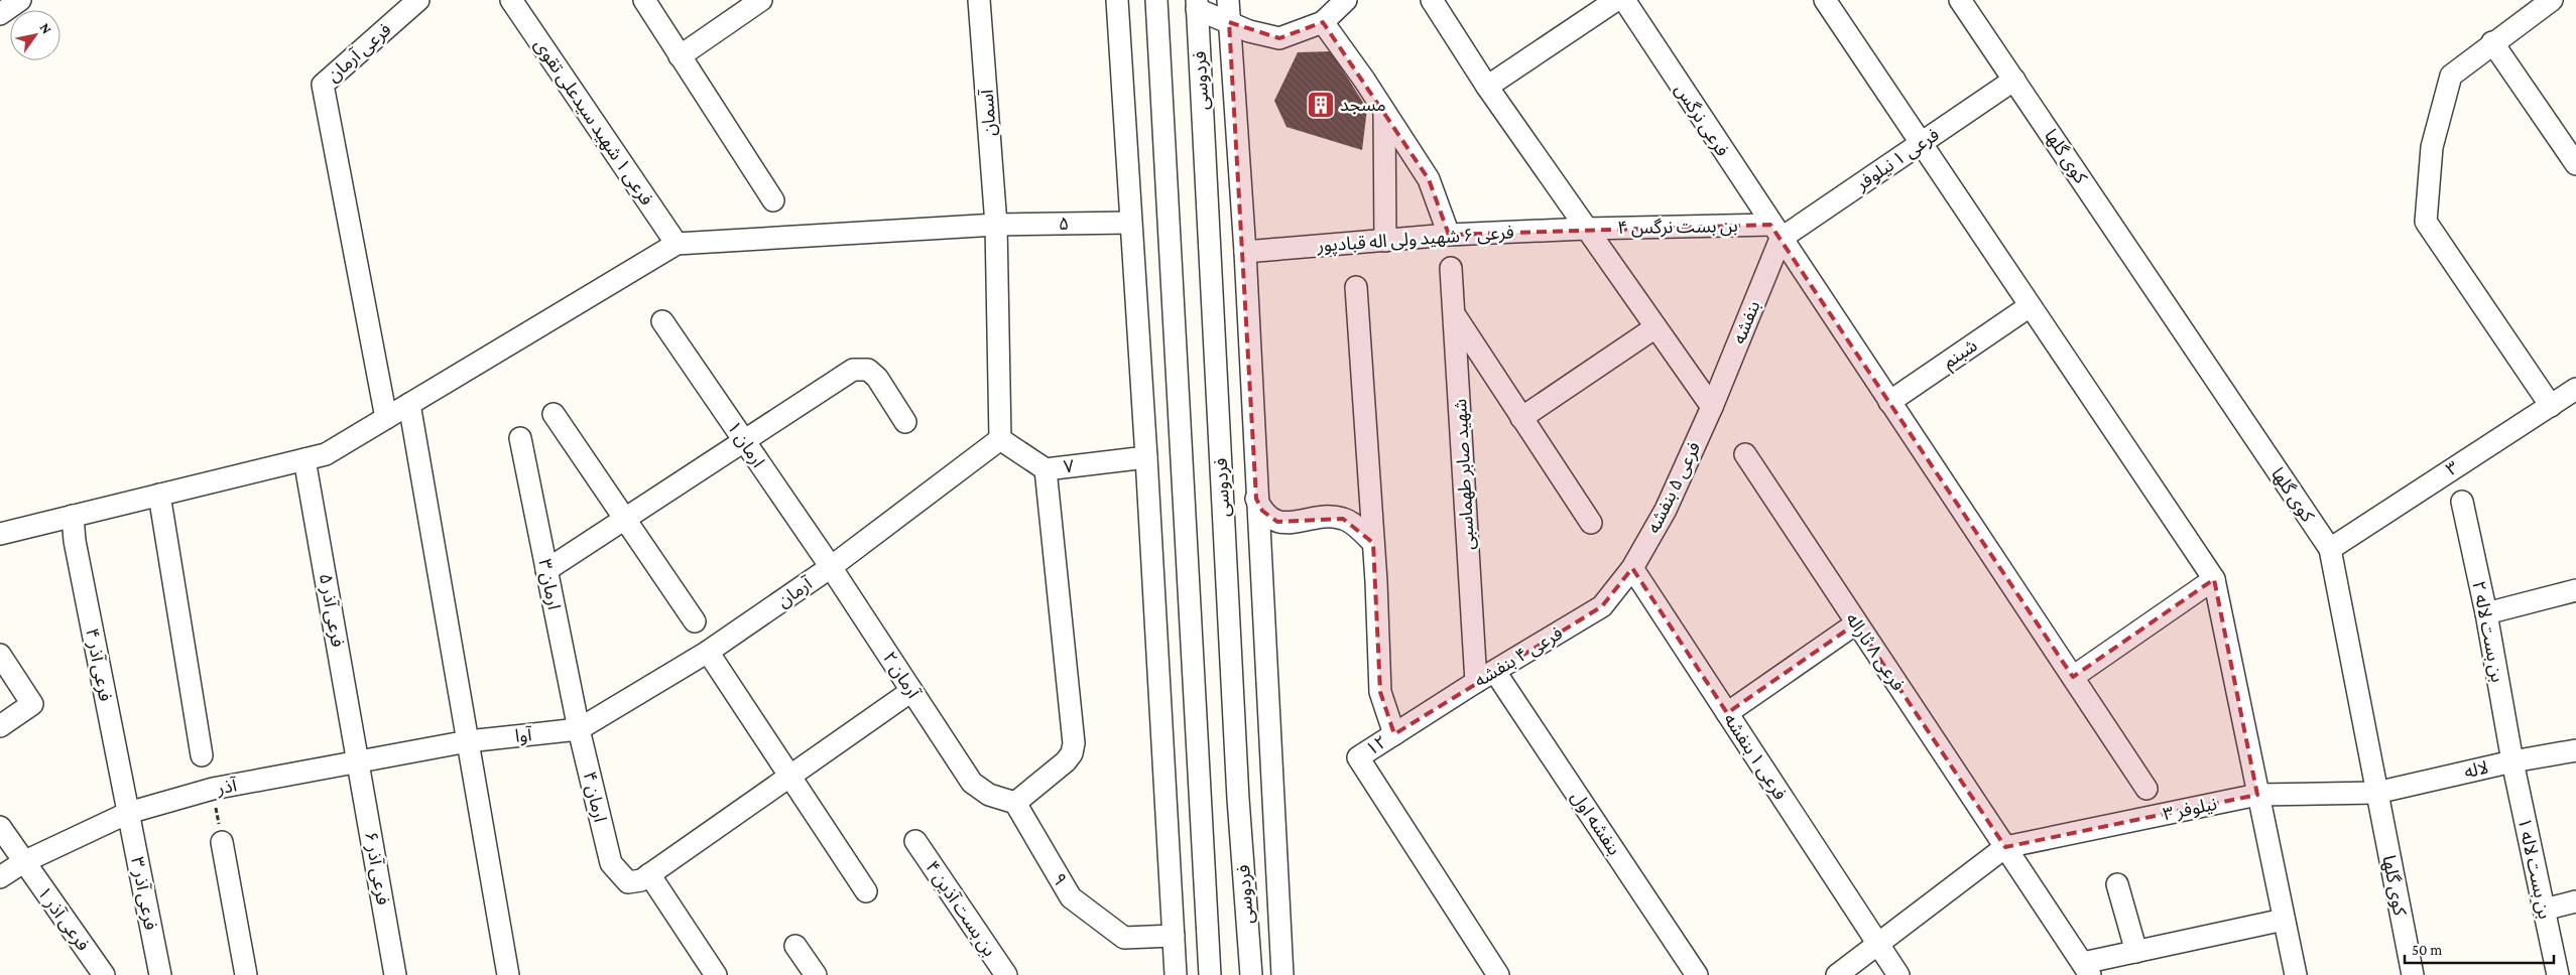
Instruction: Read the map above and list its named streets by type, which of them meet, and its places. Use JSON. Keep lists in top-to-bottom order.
{
  "streets": {
    "street": [
      "فرعی آرمان",
      "فردوسی",
      "آسمان",
      "فرعی نرگس",
      "فرعی ۱ شهید سیدعلی تقوی",
      "کوی گلها",
      "فرعی ۱ نیلوفر",
      "۵",
      "بن بست نرگس ۴",
      "فرعی ۶ شهید ولی اله قبادپور",
      "بنفشه",
      "شبنم",
      "ارمان ۱",
      "۷",
      "۳",
      "شهید صابر طهماسبی",
      "فرعی ۵ بنفشه",
      "ارمان ۳",
      "آرمان",
      "فرعی آذر ۵",
      "بن بست لاله ۲",
      "فرعی ۸ ثاراله",
      "فرعی ۴ بنفشه",
      "فرعی آذر ۴",
      "آرمان ۲",
      "آوا",
      "۱۲",
      "فرعی ۱ بنفشه",
      "لاله",
      "آذر",
      "ارمان ۴",
      "نیلوفر ۳",
      "بنفشه اول",
      "فرعی آذر ۶",
      "بن بست لاله ۱",
      "۹",
      "فرعی آذر ۳",
      "بن بست آذین ۴",
      "فرعی آذر ۱"
    ]
  },
  "crossings": [
    ["آسمان", "۵"],
    ["آسمان", "۷"],
    ["آسمان", "آرمان"],
    ["فرعی نرگس", "فرعی ۱ نیلوفر"],
    ["فرعی نرگس", "بن بست نرگس ۴"],
    ["فرعی نرگس", "بنفشه"],
    ["فرعی نرگس", "شبنم"],
    ["فرعی ۱ شهید سیدعلی تقوی", "۵"],
    ["کوی گلها", "فرعی ۱ نیلوفر"],
    ["کوی گلها", "۳"],
    ["کوی گلها", "لاله"],
    ["کوی گلها", "نیلوفر ۳"],
    ["فرعی ۱ نیلوفر", "بن بست نرگس ۴"],
    ["فرعی ۱ نیلوفر", "بنفشه"],
    ["بن بست نرگس ۴", "فرعی ۶ شهید ولی اله قبادپور"],
    ["بن بست نرگس ۴", "بنفشه"],
    ["بنفشه", "فرعی ۵ بنفشه"],
    ["ارمان ۱", "آرمان"],
    ["ارمان ۱", "آرمان ۲"],
    ["۷", "آرمان"],
    ["شهید صابر طهماسبی", "فرعی ۴ بنفشه"],
    ["فرعی ۵ بنفشه", "فرعی ۴ بنفشه"],
    ["فرعی ۵ بنفشه", "فرعی ۱ بنفشه"],
    ["ارمان ۳", "آرمان"],
    ["ارمان ۳", "آوا"],
    ["ارمان ۳", "ارمان ۴"],
    ["آرمان", "آرمان ۲"],
    ["آرمان", "آوا"],
    ["آرمان", "ارمان ۴"],
    ["فرعی آذر ۵", "آذر"],
    ["فرعی آذر ۵", "فرعی آذر ۶"],
    ["بن بست لاله ۲", "لاله"],
    ["بن بست لاله ۲", "بن بست لاله ۱"],
    ["فرعی ۸ ثاراله", "نیلوفر ۳"],
    ["فرعی ۴ بنفشه", "۱۲"],
    ["فرعی ۴ بنفشه", "فرعی ۱ بنفشه"],
    ["فرعی ۴ بنفشه", "بنفشه اول"],
    ["فرعی آذر ۴", "آذر"],
    ["فرعی آذر ۴", "فرعی آذر ۳"],
    ["آرمان ۲", "۹"],
    ["آوا", "آذر"],
    ["آوا", "ارمان ۴"],
    ["لاله", "نیلوفر ۳"],
    ["لاله", "بن بست لاله ۱"],
    ["آذر", "فرعی آذر ۶"],
    ["آذر", "فرعی آذر ۳"],
    ["آذر", "فرعی آذر ۱"]
  ],
  "places": {
    "building": ["مسجد"]
  },
  "scale_bar": "50 m",
  "north": "top right"
}
